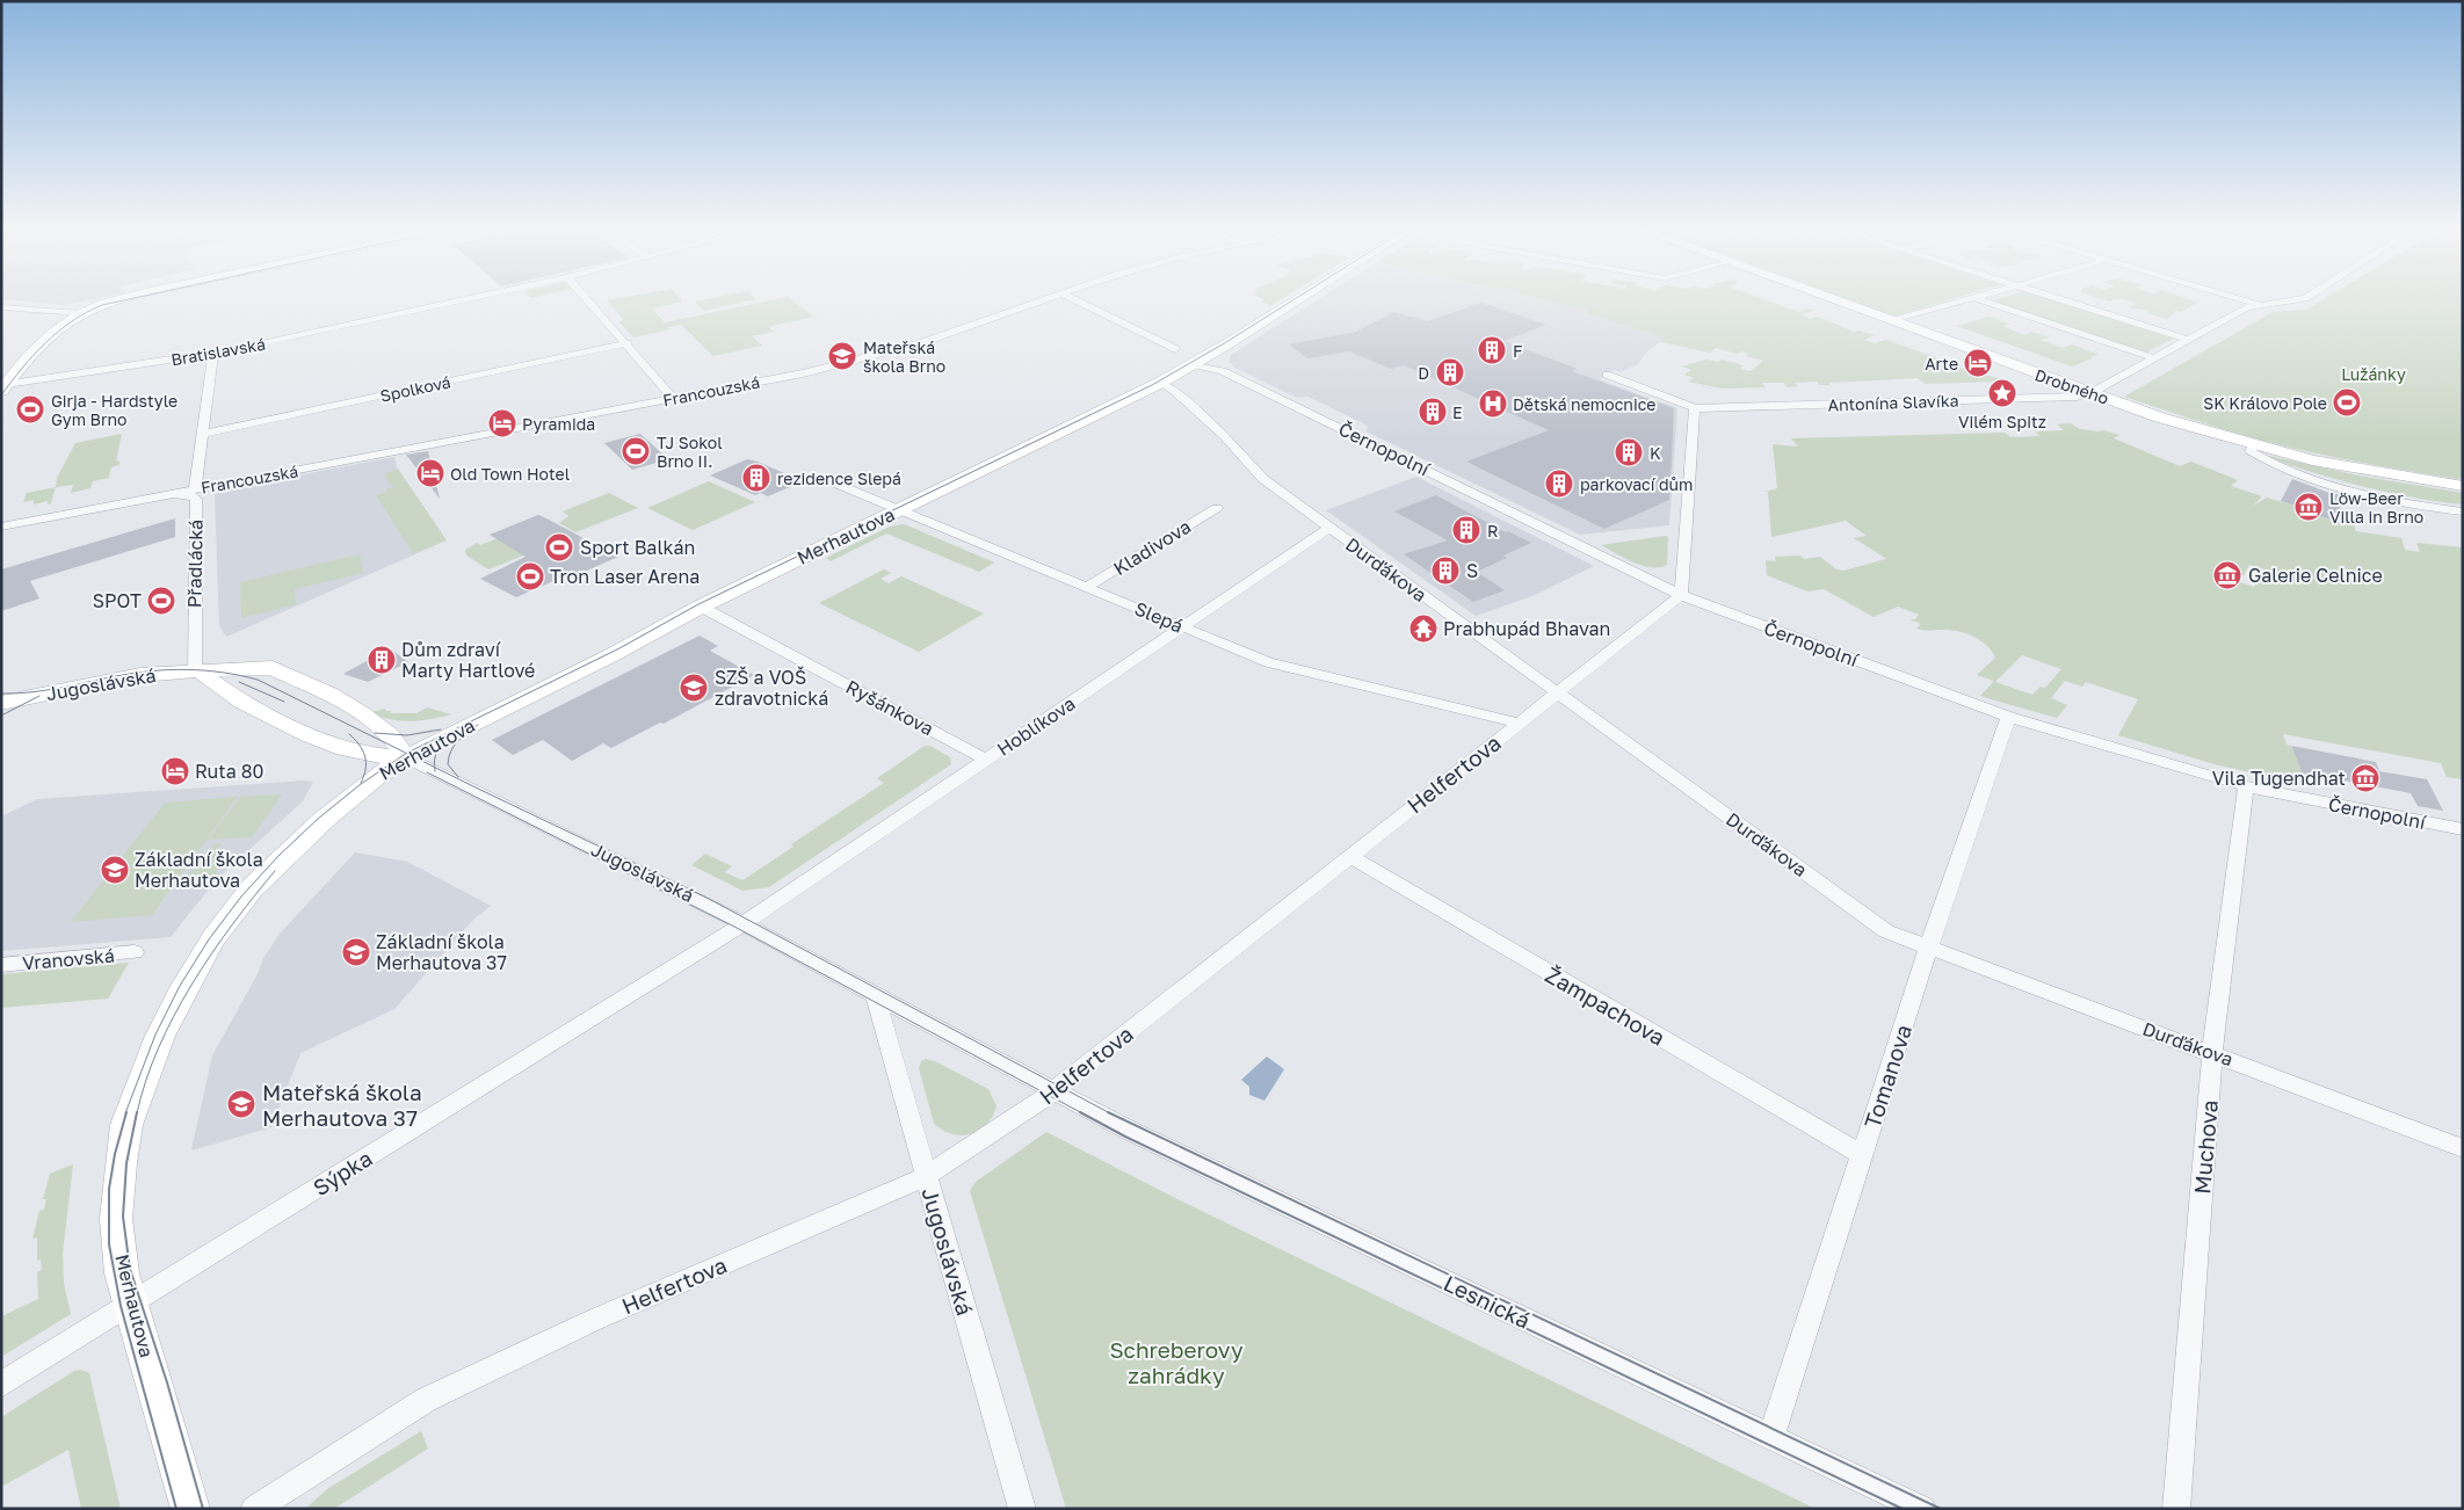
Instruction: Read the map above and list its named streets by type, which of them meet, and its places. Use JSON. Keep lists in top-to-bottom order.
{
  "streets": {
    "street": [
      "Bratislavská",
      "Drobného",
      "Spolková",
      "Francouzská",
      "Antonína Slavíka",
      "Černopolní",
      "Merhautova",
      "Kladivova",
      "Přadlácká",
      "Durďákova",
      "Slepá",
      "Jugoslávská",
      "Ryšánkova",
      "Hoblíkova",
      "Helfertova",
      "Vranovská",
      "Žampachova",
      "Tomanova",
      "Muchova",
      "Sýpka",
      "Lesnická"
    ]
  },
  "crossings": [
    ["Drobného", "Antonína Slavíka"],
    ["Francouzská", "Přadlácká"],
    ["Černopolní", "Merhautova"],
    ["Černopolní", "Helfertova"],
    ["Černopolní", "Tomanova"],
    ["Černopolní", "Muchova"],
    ["Merhautova", "Durďákova"],
    ["Merhautova", "Slepá"],
    ["Merhautova", "Jugoslávská"],
    ["Merhautova", "Ryšánkova"],
    ["Merhautova", "Sýpka"],
    ["Kladivova", "Slepá"],
    ["Přadlácká", "Jugoslávská"],
    ["Durďákova", "Hoblíkova"],
    ["Durďákova", "Helfertova"],
    ["Durďákova", "Tomanova"],
    ["Durďákova", "Muchova"],
    ["Slepá", "Hoblíkova"],
    ["Slepá", "Helfertova"],
    ["Jugoslávská", "Hoblíkova"],
    ["Jugoslávská", "Helfertova"],
    ["Jugoslávská", "Sýpka"],
    ["Jugoslávská", "Lesnická"],
    ["Ryšánkova", "Hoblíkova"],
    ["Hoblíkova", "Sýpka"],
    ["Helfertova", "Žampachova"],
    ["Helfertova", "Lesnická"],
    ["Žampachova", "Tomanova"],
    ["Tomanova", "Lesnická"]
  ],
  "parks": ["Lužánky", "Schreberovy zahrádky"],
  "places": {
    "building": [
      "F",
      "D",
      "E",
      "K",
      "rezidence Slepá",
      "parkovací dům",
      "R",
      "S",
      "Dům zdraví Marty Hartlové"
    ],
    "school or university": [
      "Mateřská škola Brno",
      "SZŠ a VOŠ zdravotnická",
      "Základní škola Merhautova",
      "Základní škola Merhautova 37",
      "Mateřská škola Merhautova 37"
    ],
    "hotel": [
      "Arte",
      "Pyramida",
      "Old Town Hotel",
      "Ruta 80"
    ],
    "place": ["Vilém Spitz"],
    "sports": [
      "SK Královo Pole",
      "Girja - Hardstyle Gym Brno",
      "TJ Sokol Brno II.",
      "Sport Balkán",
      "Tron Laser Arena",
      "SPOT"
    ],
    "hospital": ["Dětská nemocnice"],
    "museum": ["Löw-Beer Villa in Brno", "Galerie Celnice", "Vila Tugendhat"],
    "temple": ["Prabhupád Bhavan"]
  }
}
